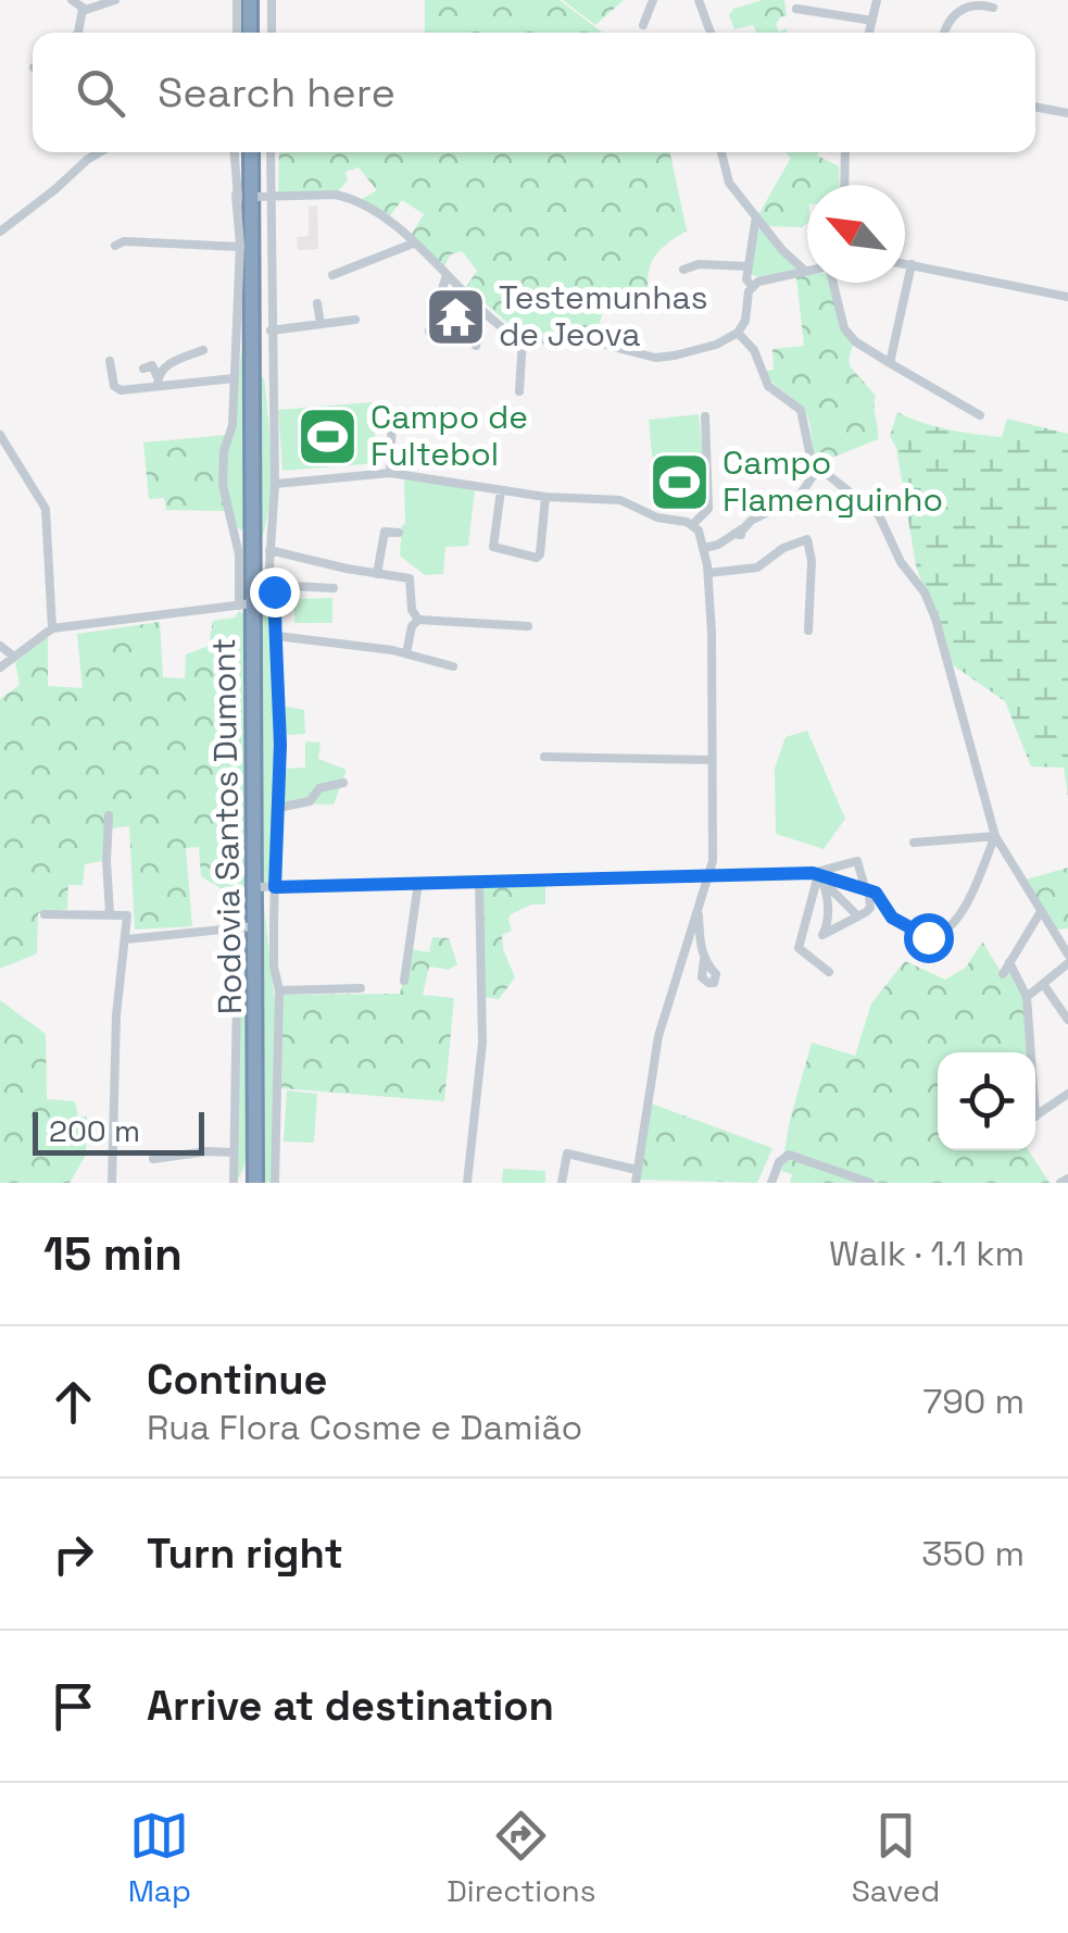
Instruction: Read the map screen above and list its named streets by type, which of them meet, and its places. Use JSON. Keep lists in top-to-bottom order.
{
  "streets": {
    "highway": ["Rodovia Santos Dumont"]
  },
  "places": {
    "temple": ["Testemunhas de Jeova"],
    "sports": ["Campo de Fultebol", "Campo Flamenguinho"]
  },
  "scale_bar": "200 m",
  "north": "top left",
  "page": {
    "search": "Search here",
    "scale": "200 m",
    "heading": ["15 min", "Walk · 1.1 km"],
    "list": [
      ["Continue", "Rua Flora Cosme e Damião", "790 m"],
      ["Turn right", "350 m"],
      "Arrive at destination"
    ],
    "nav": ["Map", "Directions", "Saved"]
  }
}
